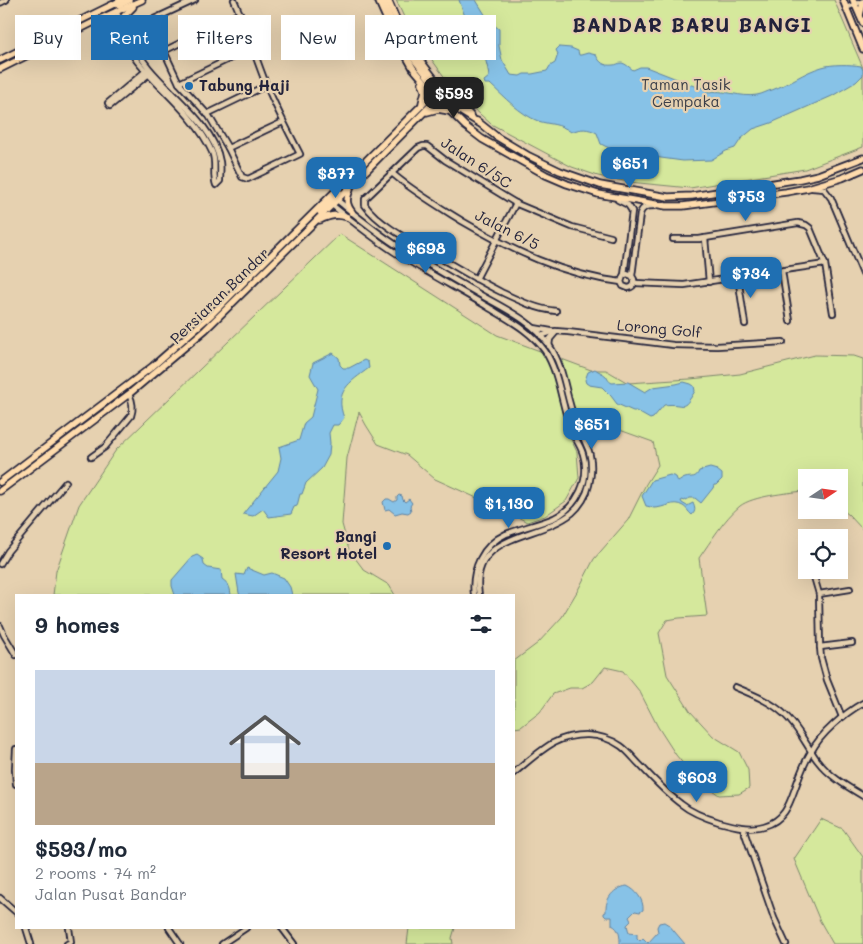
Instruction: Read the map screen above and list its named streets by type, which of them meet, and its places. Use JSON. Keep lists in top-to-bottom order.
{
  "streets": {
    "main road": ["Persiaran Bandar"],
    "street": ["Jalan 6/5C", "Jalan 6/5", "Lorong Golf"]
  },
  "crossings": [
    ["Jalan 6/5C", "Jalan 6/5"]
  ],
  "districts": ["BANDAR BARU BANGI"],
  "parks": ["Taman Tasik Cempaka"],
  "places": ["Tabung Haji", "Bangi Resort Hotel"],
  "north": "right",
  "page": {
    "chip": [
      "Buy",
      "Rent",
      "Filters",
      "New",
      "Apartment"
    ],
    "price": [
      "$593",
      "$651",
      "$877",
      "$753",
      "$698",
      "$734",
      "$651",
      "$1,130",
      "$603"
    ],
    "heading": "9 homes",
    "list": [
      {
        "name": "$593/mo",
        "note": "2 rooms · 74 m² · Jalan Pusat Bandar"
      }
    ]
  }
}
